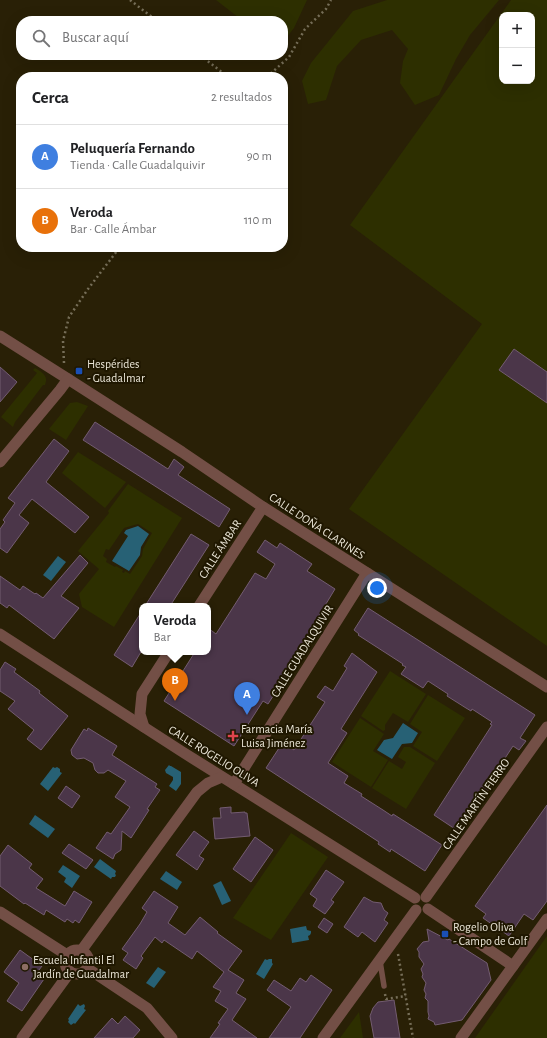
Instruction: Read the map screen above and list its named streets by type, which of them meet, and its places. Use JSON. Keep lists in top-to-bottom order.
{
  "streets": {
    "street": [
      "CALLE DOÑA CLARINES",
      "CALLE ÁMBAR",
      "CALLE GUADALQUIVIR",
      "CALLE ROGELIO OLIVA",
      "CALLE MARTÍN FIERRO"
    ]
  },
  "crossings": [
    ["CALLE DOÑA CLARINES", "CALLE ÁMBAR"],
    ["CALLE DOÑA CLARINES", "CALLE GUADALQUIVIR"],
    ["CALLE GUADALQUIVIR", "CALLE ROGELIO OLIVA"],
    ["CALLE ROGELIO OLIVA", "CALLE MARTÍN FIERRO"]
  ],
  "places": {
    "transit": ["Hespérides - Guadalmar", "Rogelio Oliva - Campo de Golf"],
    "health": ["Farmacia María Luisa Jiménez"],
    "other": ["Escuela Infantil El Jardín de Guadalmar"]
  },
  "page": {
    "map_buttons": ["+", "−"],
    "search": "Buscar aquí",
    "heading": ["Cerca", "2 resultados"],
    "list": [
      {
        "mark": "A",
        "name": "Peluquería Fernando",
        "note": "Tienda · Calle Guadalquivir",
        "value": "90 m"
      },
      {
        "mark": "B",
        "name": "Veroda",
        "note": "Bar · Calle Ámbar",
        "value": "110 m"
      }
    ],
    "popup": ["Veroda", "Bar"],
    "pins": ["B", "A"]
  }
}
